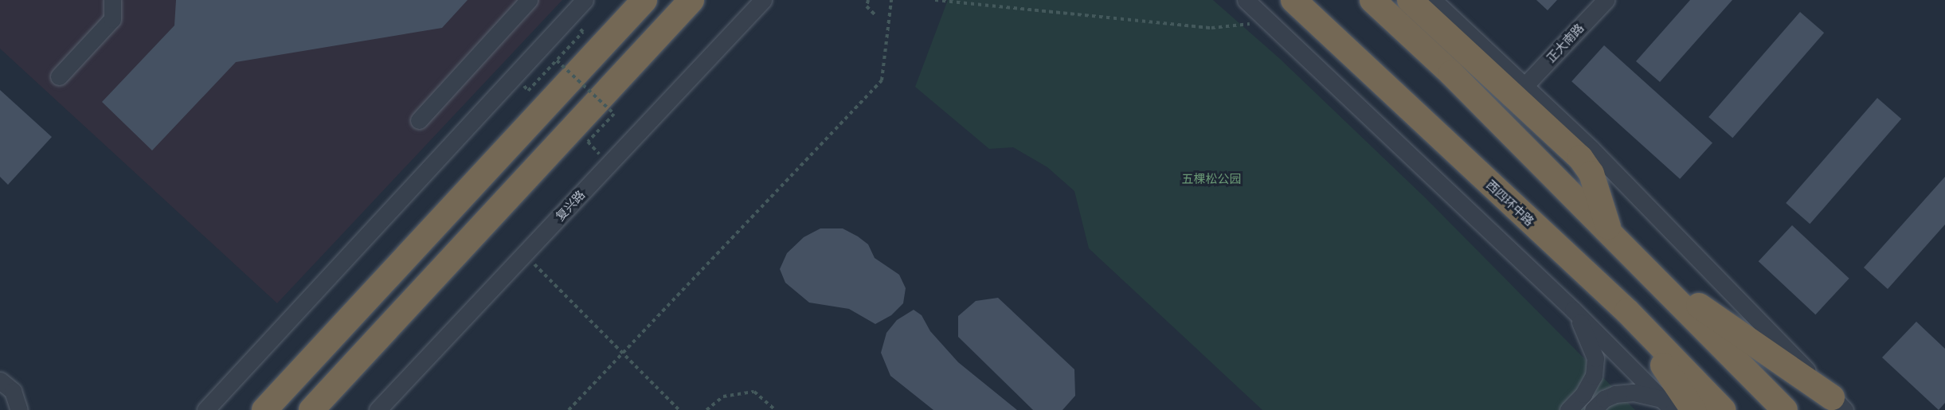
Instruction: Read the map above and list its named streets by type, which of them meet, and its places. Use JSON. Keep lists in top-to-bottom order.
{
  "streets": {
    "highway": ["西四环中路"],
    "street": ["正大南路", "复兴路"]
  },
  "parks": ["五棵松公园"]
}
